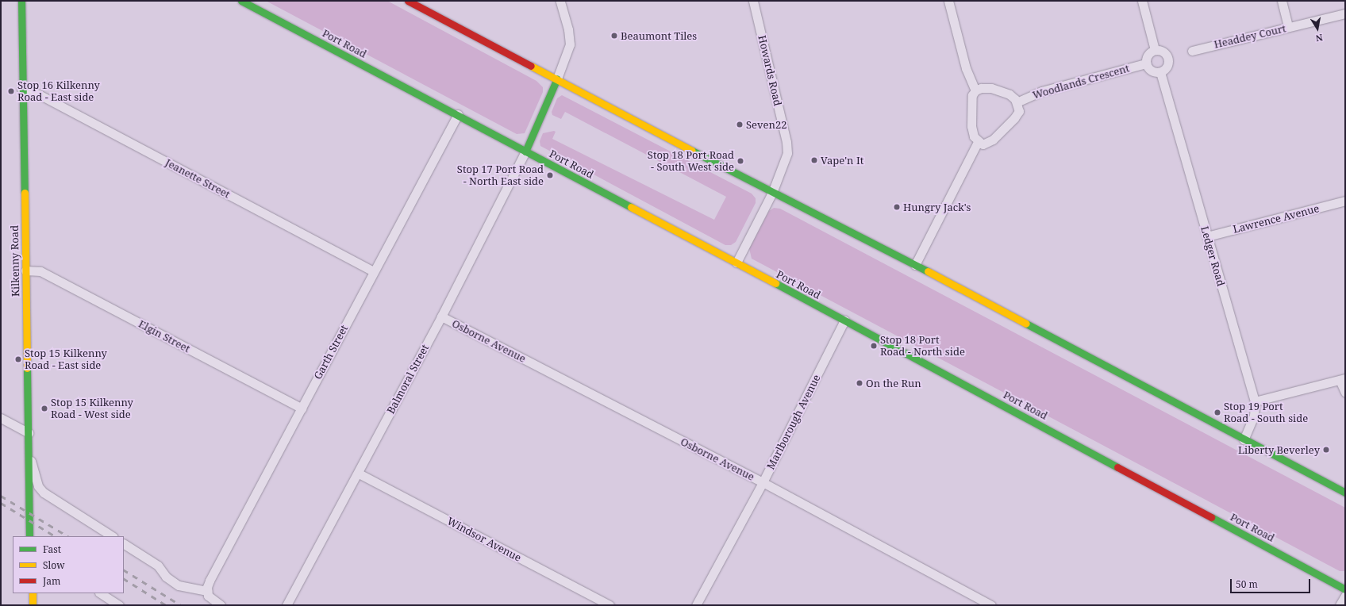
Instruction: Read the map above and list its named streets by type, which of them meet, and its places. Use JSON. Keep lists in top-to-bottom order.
{
  "streets": {
    "main road": ["Port Road", "Kilkenny Road"],
    "street": [
      "Headdey Court",
      "Howards Road",
      "Woodlands Crescent",
      "Jeanette Street",
      "Lawrence Avenue",
      "Ledger Road",
      "Elgin Street",
      "Osborne Avenue",
      "Garth Street",
      "Balmoral Street",
      "Marlborough Avenue",
      "Windsor Avenue"
    ]
  },
  "crossings": [
    ["Port Road", "Howards Road"],
    ["Port Road", "Garth Street"],
    ["Port Road", "Balmoral Street"],
    ["Port Road", "Marlborough Avenue"],
    ["Woodlands Crescent", "Ledger Road"],
    ["Jeanette Street", "Kilkenny Road"],
    ["Jeanette Street", "Garth Street"],
    ["Lawrence Avenue", "Ledger Road"],
    ["Kilkenny Road", "Elgin Street"],
    ["Elgin Street", "Garth Street"],
    ["Osborne Avenue", "Balmoral Street"],
    ["Osborne Avenue", "Marlborough Avenue"],
    ["Balmoral Street", "Windsor Avenue"]
  ],
  "places": [
    "Beaumont Tiles",
    "Stop 16 Kilkenny Road - East side",
    "Seven22",
    "Vape'n It",
    "Stop 18 Port Road - South West side",
    "Stop 17 Port Road - North East side",
    "Hungry Jack's",
    "Stop 18 Port Road - North side",
    "Stop 15 Kilkenny Road - East side",
    "On the Run",
    "Stop 15 Kilkenny Road - West side",
    "Stop 19 Port Road - South side",
    "Liberty Beverley"
  ],
  "legend": ["Fast", "Slow", "Jam"],
  "scale_bar": "50 m",
  "north": "bottom"
}
